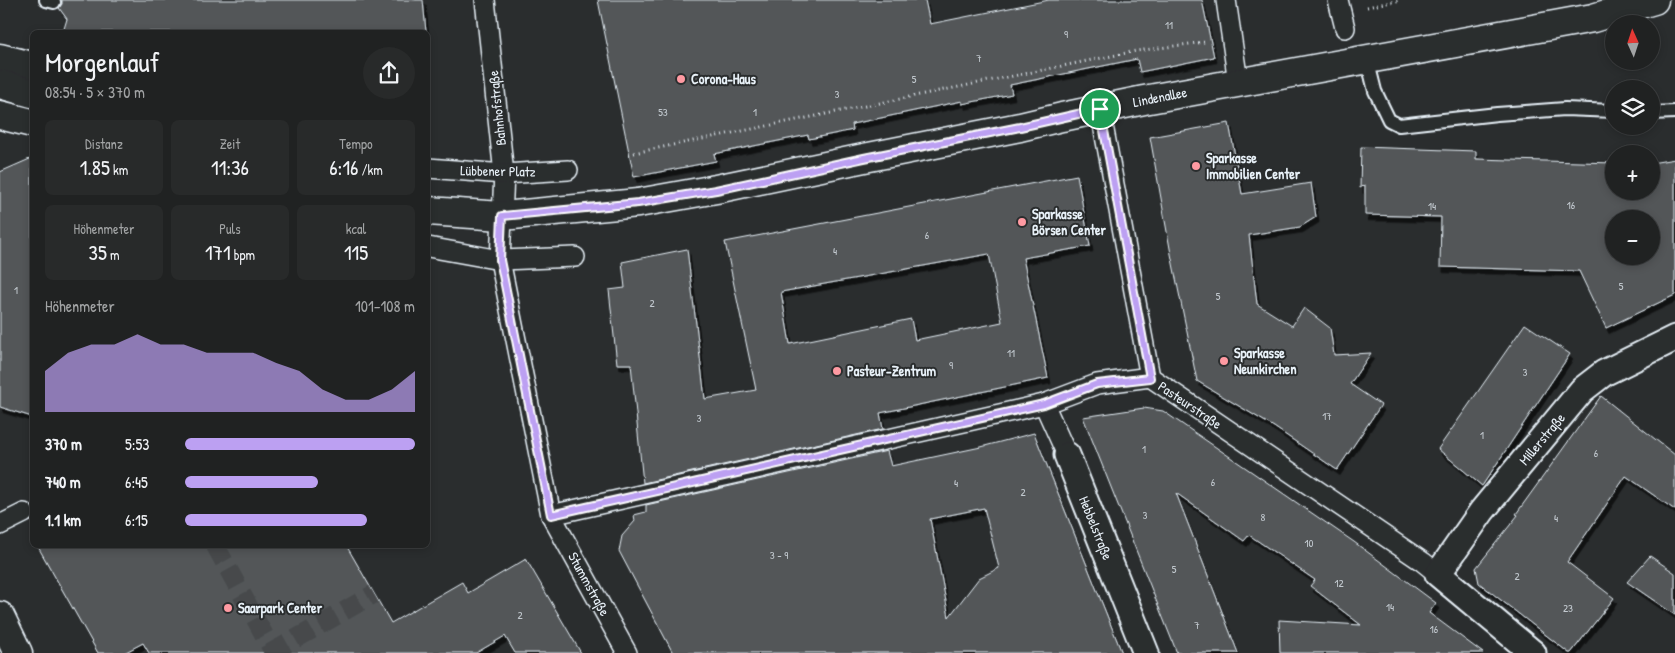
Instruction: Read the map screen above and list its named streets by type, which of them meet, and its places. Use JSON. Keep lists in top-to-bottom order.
{
  "streets": {
    "main road": ["Lindenallee"],
    "street": [
      "Bahnhofstraße",
      "Lübbener Platz",
      "Pasteurstraße",
      "Millerstraße",
      "Hebbelstraße",
      "Stummstraße"
    ]
  },
  "crossings": [
    ["Lindenallee", "Bahnhofstraße"],
    ["Bahnhofstraße", "Lübbener Platz"],
    ["Bahnhofstraße", "Stummstraße"],
    ["Pasteurstraße", "Millerstraße"],
    ["Pasteurstraße", "Hebbelstraße"],
    ["Pasteurstraße", "Stummstraße"]
  ],
  "places": [
    "Corona-Haus",
    "Sparkasse Immobilien Center",
    "Sparkasse Börsen Center",
    "Sparkasse Neunkirchen",
    "Pasteur-Zentrum",
    "Saarpark Center"
  ],
  "house_numbers": [
    "11",
    "9",
    "7",
    "5",
    "3",
    "53",
    "1",
    "16",
    "14",
    "6",
    "4",
    "5",
    "1",
    "5",
    "2",
    "11",
    "9",
    "3",
    "17",
    "3",
    "1",
    "1",
    "6",
    "6",
    "4",
    "2",
    "3",
    "8",
    "4",
    "10",
    "3 - 9",
    "5",
    "2",
    "12",
    "14",
    "23",
    "2",
    "7",
    "16"
  ],
  "north": "top",
  "page": {
    "map_buttons": ["+", "−"],
    "heading": ["Morgenlauf", "08:54 · 5 × 370 m"],
    "stats": [
      ["Distanz", "1.85 km"],
      ["Zeit", "11:36"],
      ["Tempo", "6:16 /km"],
      ["Höhenmeter", "35 m"],
      ["Puls", "171 bpm"],
      ["kcal", "115"]
    ],
    "chart": ["Höhenmeter", "101–108 m"],
    "list": [
      {
        "name": "370 m",
        "note": "5:53"
      },
      {
        "name": "740 m",
        "note": "6:45"
      },
      {
        "name": "1.1 km",
        "note": "6:15"
      }
    ]
  }
}
